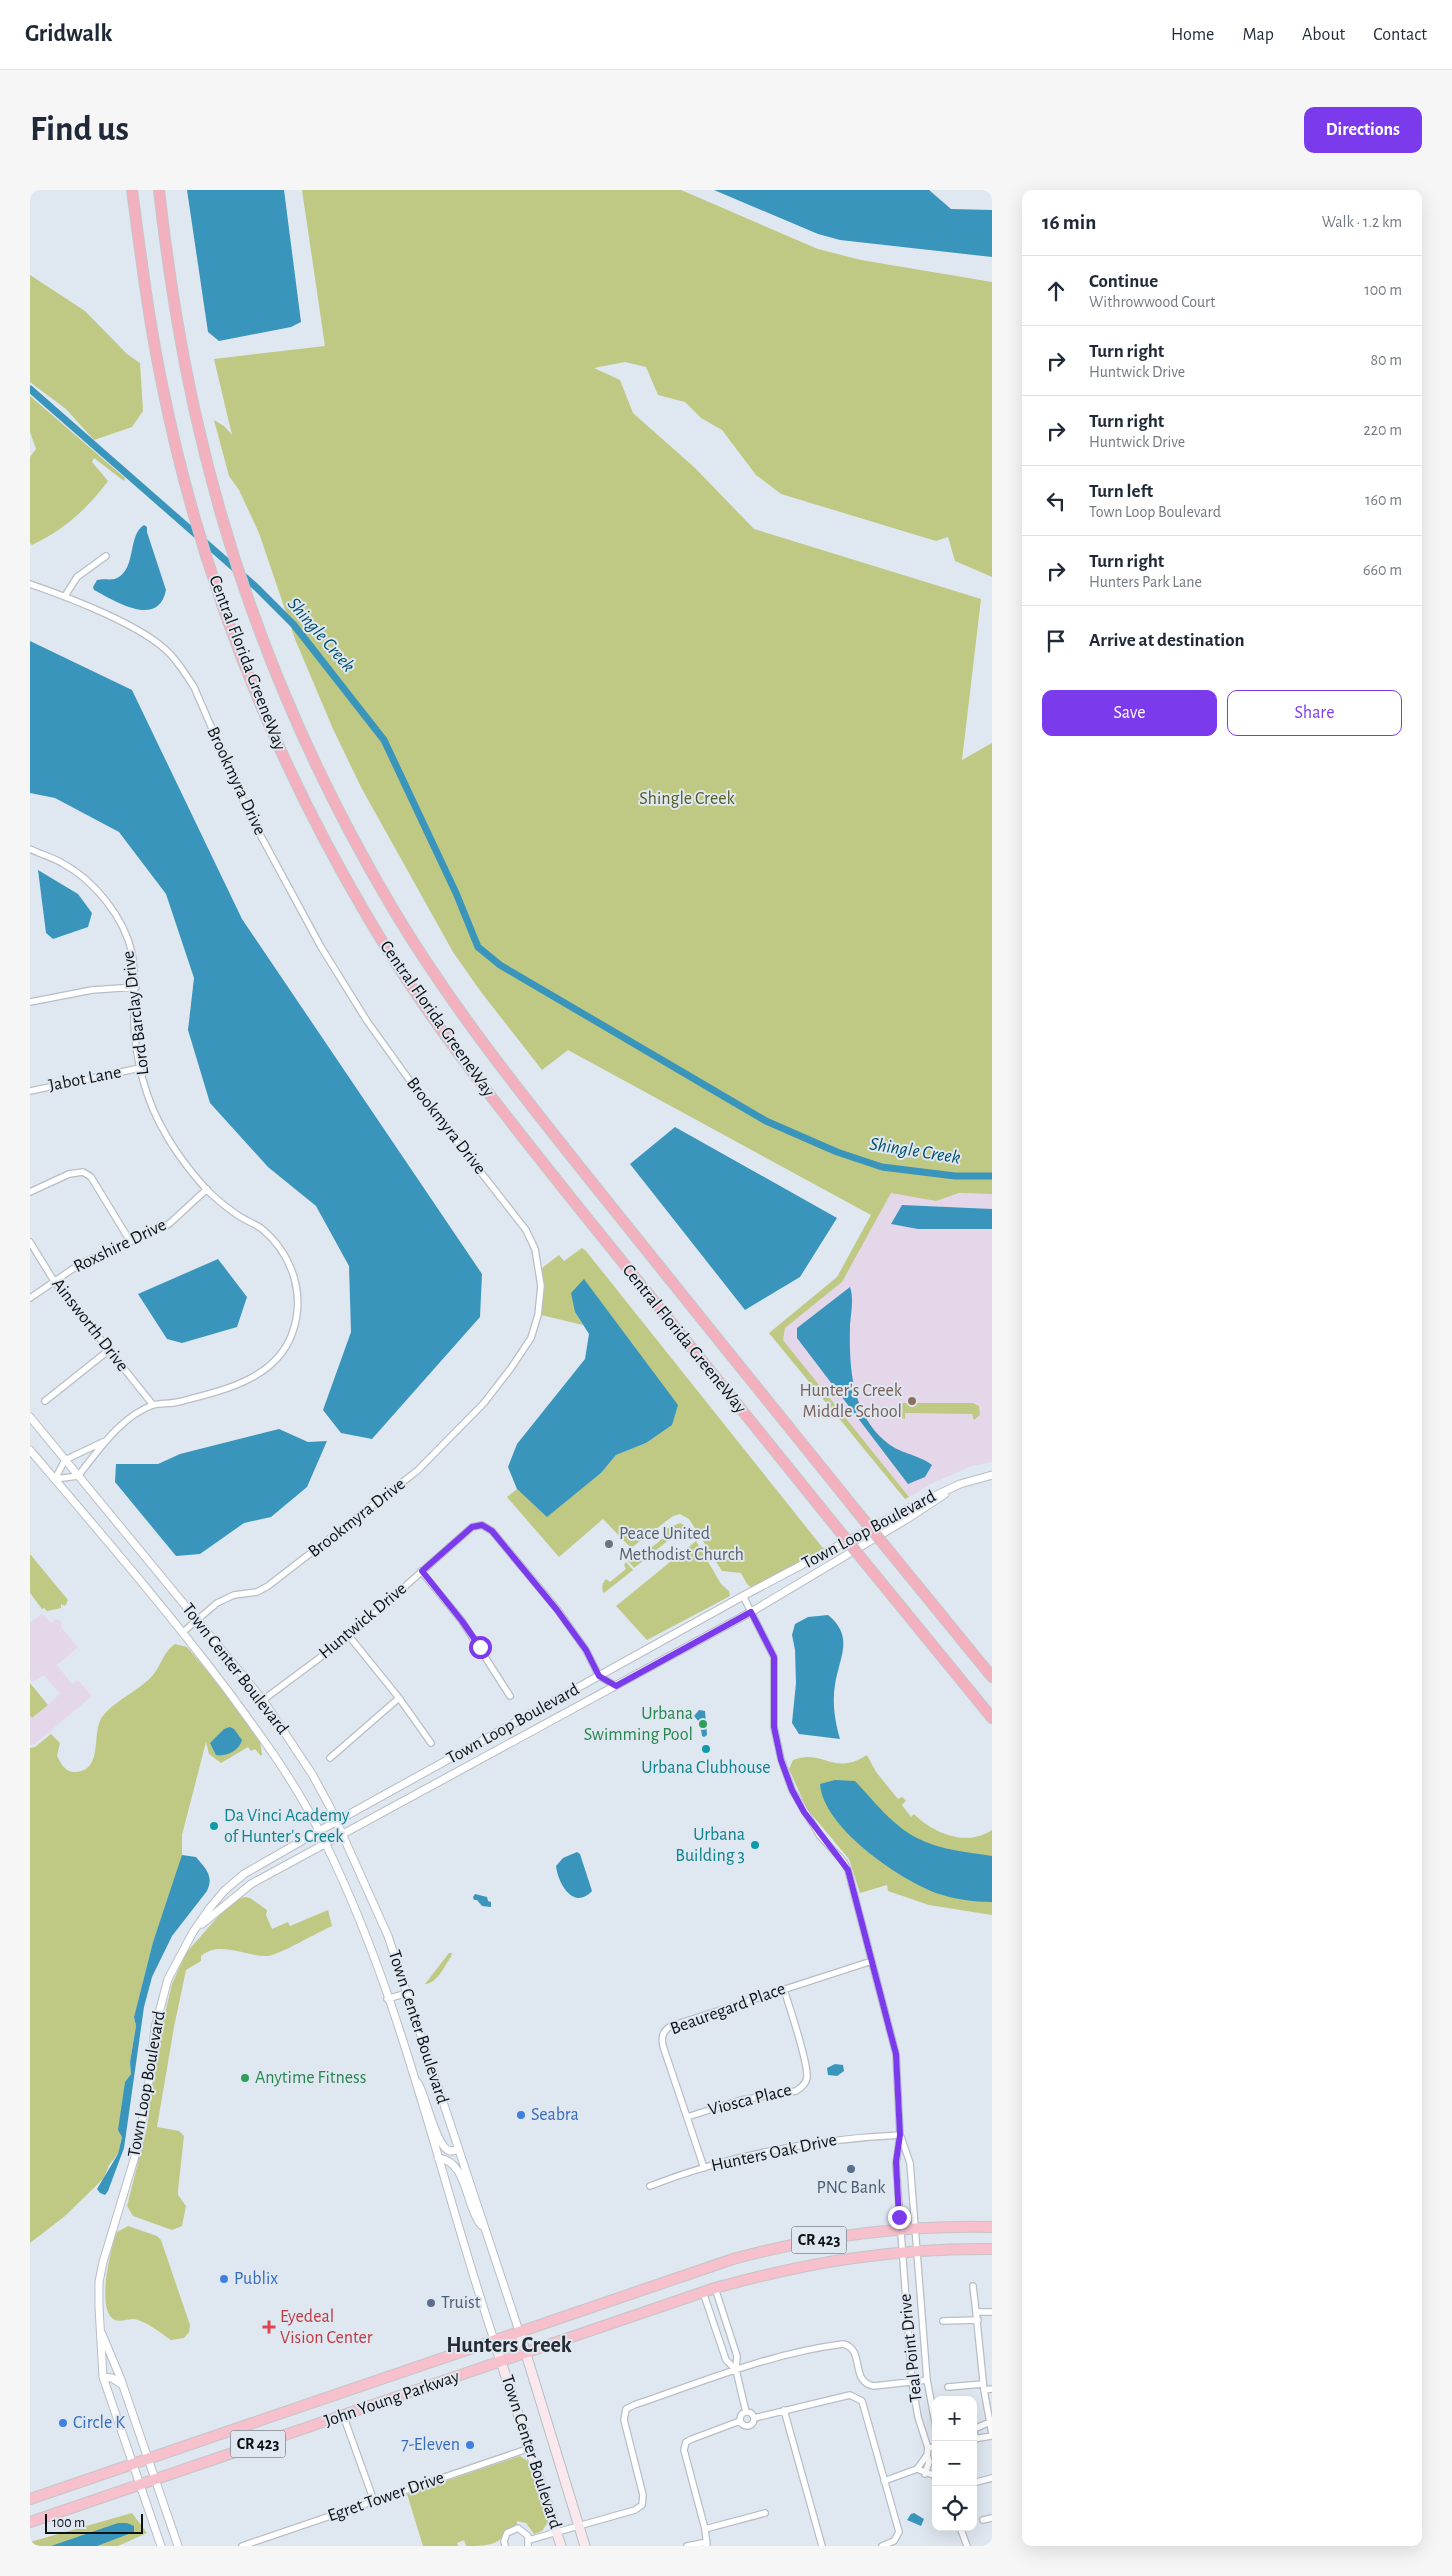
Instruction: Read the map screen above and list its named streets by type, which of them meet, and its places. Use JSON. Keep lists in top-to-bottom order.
{
  "streets": {
    "highway": ["Central Florida GreeneWay", "CR 423", "John Young Parkway"],
    "main road": ["Town Center Boulevard"],
    "street": [
      "Brookmyra Drive",
      "Lord Barclay Drive",
      "Jabot Lane",
      "Roxshire Drive",
      "Ainsworth Drive",
      "Town Loop Boulevard",
      "Huntwick Drive",
      "Beauregard Place",
      "Viosca Place",
      "Hunters Oak Drive",
      "Teal Point Drive",
      "Egret Tower Drive"
    ]
  },
  "crossings": [
    ["Brookmyra Drive", "Town Center Boulevard"],
    ["Lord Barclay Drive", "Jabot Lane"],
    ["Lord Barclay Drive", "Roxshire Drive"],
    ["Lord Barclay Drive", "Ainsworth Drive"],
    ["Lord Barclay Drive", "Town Center Boulevard"],
    ["Roxshire Drive", "Ainsworth Drive"],
    ["Town Loop Boulevard", "Huntwick Drive"],
    ["Town Loop Boulevard", "Town Center Boulevard"],
    ["Town Loop Boulevard", "John Young Parkway"],
    ["Huntwick Drive", "Town Center Boulevard"],
    ["Town Center Boulevard", "John Young Parkway"],
    ["Town Center Boulevard", "Egret Tower Drive"],
    ["Beauregard Place", "Viosca Place"],
    ["Beauregard Place", "Hunters Oak Drive"],
    ["Hunters Oak Drive", "Teal Point Drive"],
    ["Teal Point Drive", "John Young Parkway"]
  ],
  "districts": ["Hunters Creek"],
  "water": ["Shingle Creek"],
  "parks": ["Shingle Creek"],
  "places": {
    "other": [
      "Hunter's Creek Middle School",
      "Peace United Methodist Church",
      "Urbana Swimming Pool",
      "Urbana Clubhouse",
      "Da Vinci Academy of Hunter's Creek",
      "Urbana Building 3",
      "Anytime Fitness",
      "Seabra",
      "PNC Bank",
      "Publix",
      "Truist",
      "Circle K",
      "7-Eleven"
    ],
    "health": ["Eyedeal Vision Center"]
  },
  "scale_bar": "100 m",
  "page": {
    "header": "Gridwalk",
    "nav": [
      "Home",
      "Map",
      "About",
      "Contact"
    ],
    "buttons": [
      "Directions",
      ["Save", "Share"]
    ],
    "title": "Find us",
    "heading": ["16 min", "Walk · 1.2 km"],
    "list": [
      ["Continue", "Withrowwood Court", "100 m"],
      ["Turn right", "Huntwick Drive", "80 m"],
      ["Turn right", "Huntwick Drive", "220 m"],
      ["Turn left", "Town Loop Boulevard", "160 m"],
      ["Turn right", "Hunters Park Lane", "660 m"],
      "Arrive at destination"
    ],
    "map_buttons": ["+", "−"],
    "scale": "100 m"
  }
}
